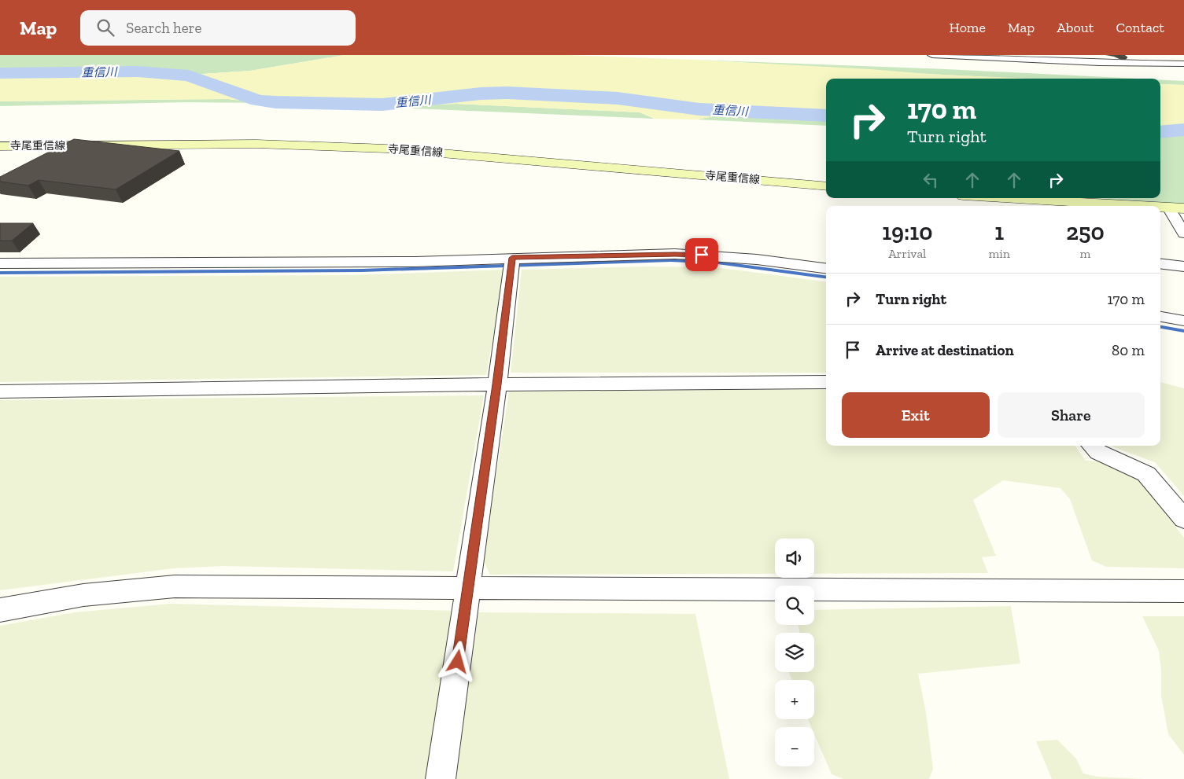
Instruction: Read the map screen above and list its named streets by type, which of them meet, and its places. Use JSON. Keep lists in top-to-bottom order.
{
  "streets": {
    "main road": ["寺尾重信線"]
  },
  "water": ["重信川"],
  "page": {
    "header": "Map",
    "search": "Search here",
    "nav": [
      "Home",
      "Map",
      "About",
      "Contact"
    ],
    "turn": ["170 m", "Turn right"],
    "eta": [
      "19:10",
      "Arrival",
      "1",
      "min",
      "250",
      "m"
    ],
    "list": [
      {
        "name": "Turn right",
        "value": "170 m"
      },
      {
        "name": "Arrive at destination",
        "value": "80 m"
      }
    ],
    "buttons": ["Exit", "Share"],
    "map_buttons": ["+", "−"]
  }
}
